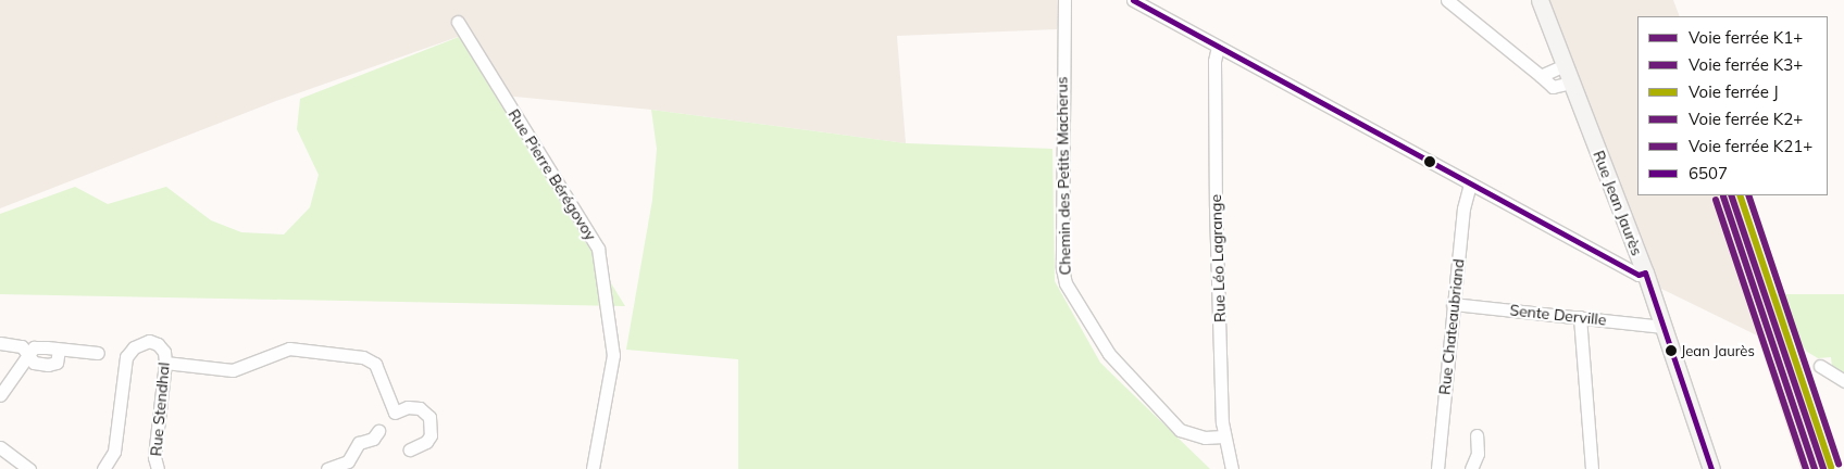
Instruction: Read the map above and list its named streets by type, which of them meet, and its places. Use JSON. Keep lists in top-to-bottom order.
{
  "streets": {
    "main road": ["Rue Jean Jaurès"],
    "street": [
      "Rue Pierre Bérégovoy",
      "Chemin des Petits Macherus",
      "Rue Léo Lagrange",
      "Sente Derville",
      "Rue Chateaubriand",
      "Rue Stendhal"
    ]
  },
  "crossings": [
    ["Chemin des Petits Macherus", "Rue Léo Lagrange"],
    ["Rue Jean Jaurès", "Sente Derville"],
    ["Sente Derville", "Rue Chateaubriand"]
  ],
  "places": ["Jean Jaurès"],
  "lines": [
    "transit line 6507",
    "rail line K1+",
    "rail line J",
    "rail line K21+",
    "rail line K3+",
    "rail line K2+"
  ],
  "legend": [
    "Voie ferrée K1+",
    "Voie ferrée K3+",
    "Voie ferrée J",
    "Voie ferrée K2+",
    "Voie ferrée K21+",
    "6507"
  ]
}
